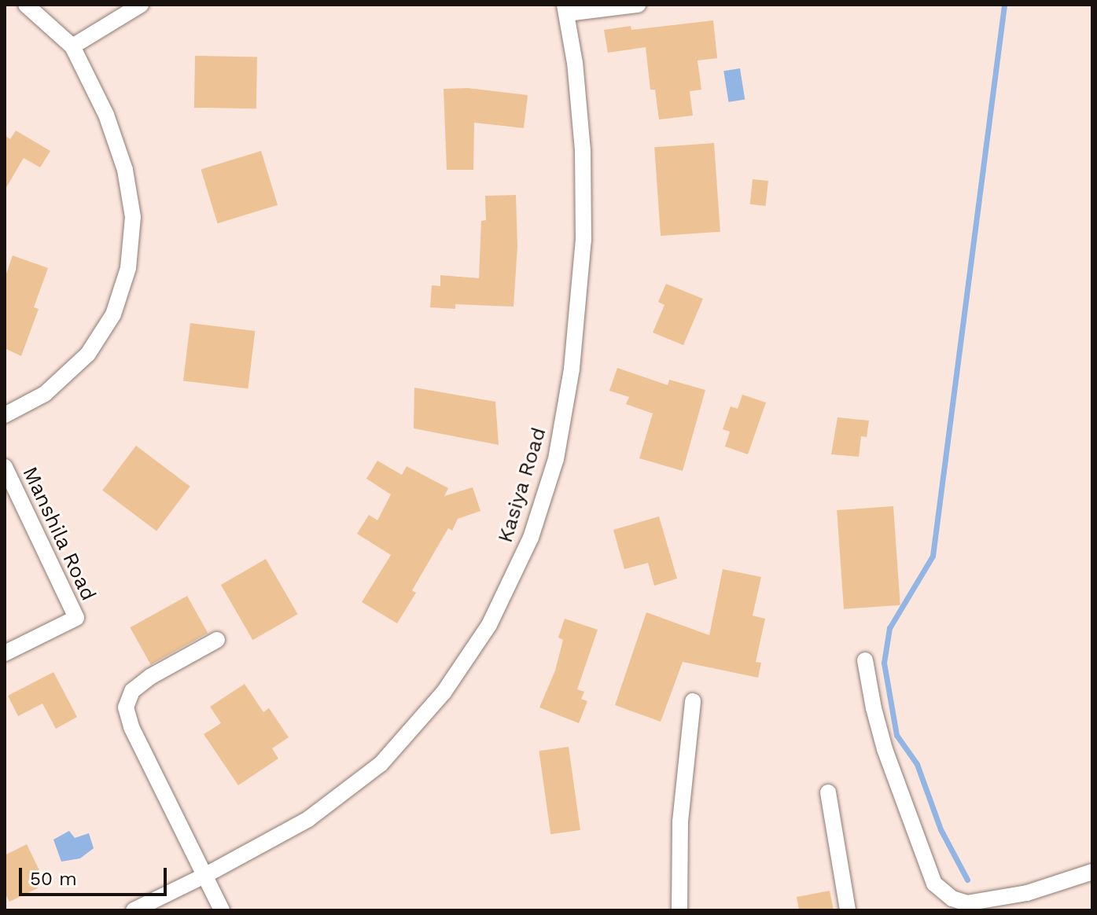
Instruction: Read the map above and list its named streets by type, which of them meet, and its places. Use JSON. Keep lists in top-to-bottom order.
{
  "streets": {
    "street": ["Kasiya Road", "Manshila Road"]
  },
  "scale_bar": "50 m"
}
